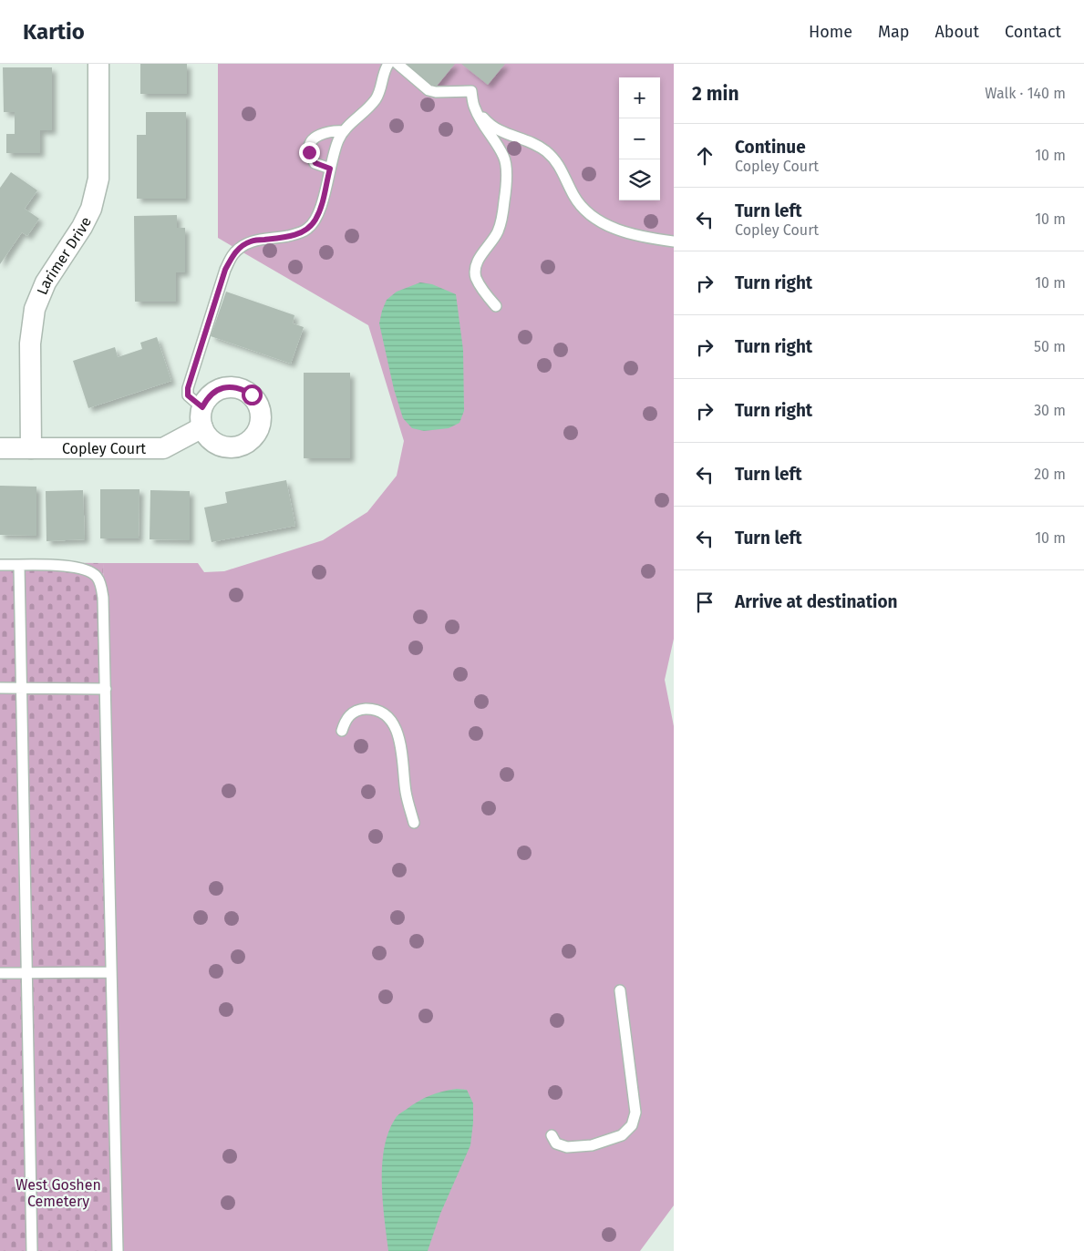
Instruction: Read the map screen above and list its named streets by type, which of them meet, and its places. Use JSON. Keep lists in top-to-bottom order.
{
  "streets": {
    "street": ["Larimer Drive", "Copley Court"]
  },
  "crossings": [
    ["Larimer Drive", "Copley Court"]
  ],
  "parks": ["West Goshen Cemetery"],
  "page": {
    "header": "Kartio",
    "nav": [
      "Home",
      "Map",
      "About",
      "Contact"
    ],
    "heading": ["2 min", "Walk · 140 m"],
    "map_buttons": ["+", "−"],
    "list": [
      ["Continue", "Copley Court", "10 m"],
      ["Turn left", "Copley Court", "10 m"],
      ["Turn right", "10 m"],
      ["Turn right", "50 m"],
      ["Turn right", "30 m"],
      ["Turn left", "20 m"],
      ["Turn left", "10 m"],
      "Arrive at destination"
    ]
  }
}
